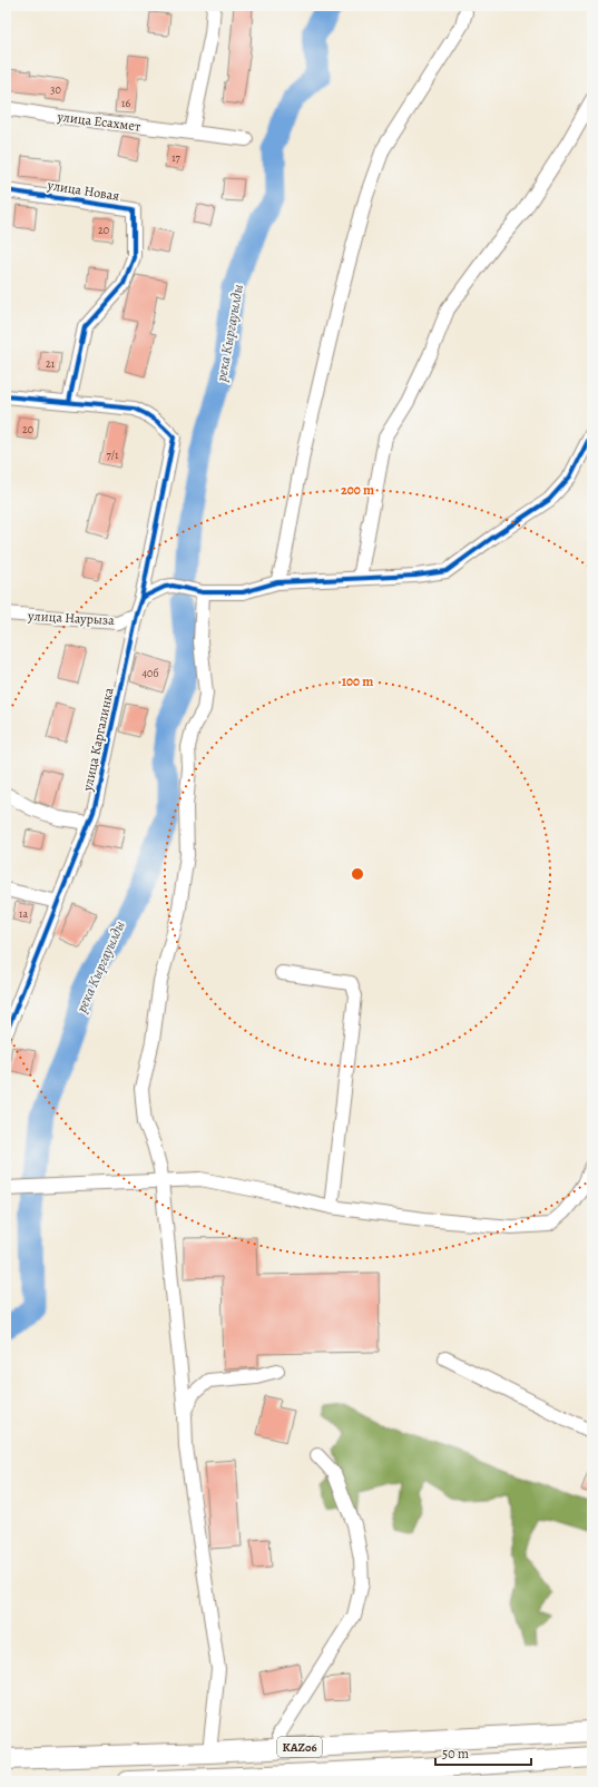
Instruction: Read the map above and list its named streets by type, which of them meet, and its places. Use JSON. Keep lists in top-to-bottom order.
{
  "streets": {
    "highway": ["KАZ06"],
    "street": [
      "улица Есахмет",
      "улица Новая",
      "улица Наурыза",
      "улица Каргалинка"
    ]
  },
  "crossings": [
    ["улица Новая", "улица Каргалинка"],
    ["улица Наурыза", "улица Каргалинка"]
  ],
  "water": ["река Кыргауылды"],
  "house_numbers": [
    "30",
    "16",
    "17",
    "20",
    "21",
    "20",
    "7/1",
    "40б",
    "1а"
  ],
  "scale_bar": "50 m",
  "rings": ["200 m", "100 m"]
}
